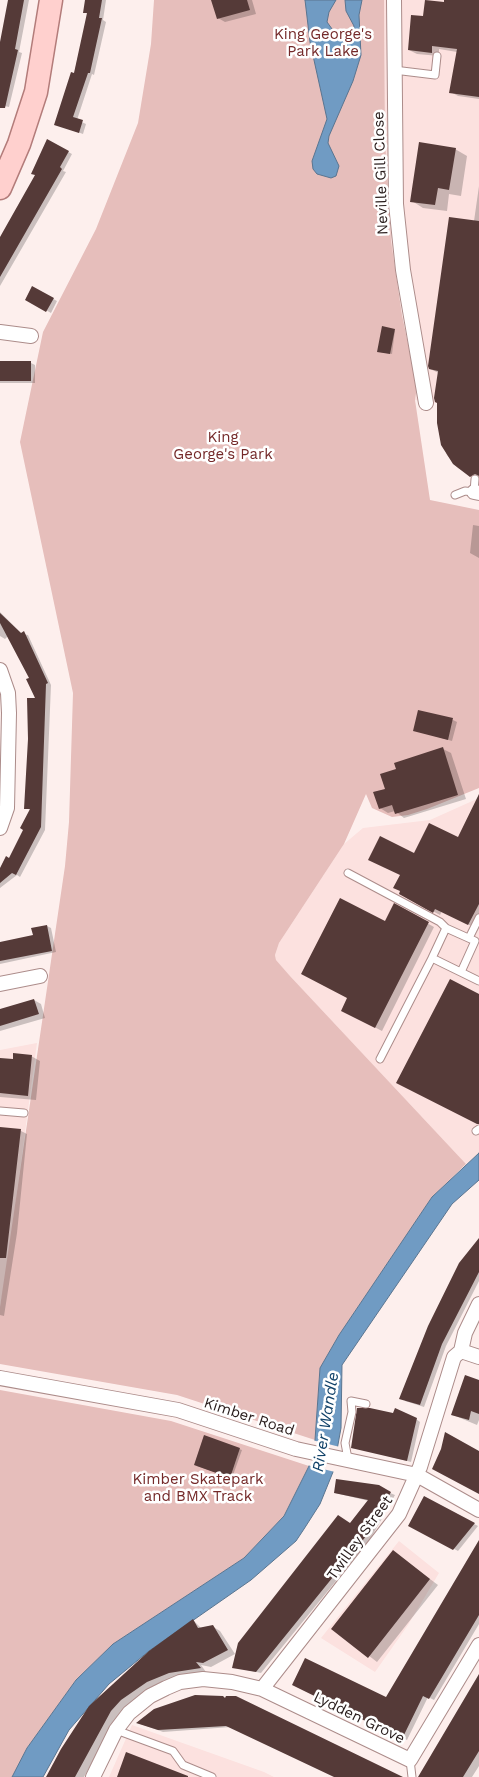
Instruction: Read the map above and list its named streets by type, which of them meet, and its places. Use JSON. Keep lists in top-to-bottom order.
{
  "streets": {
    "street": [
      "Neville Gill Close",
      "Kimber Road",
      "Twilley Street",
      "Lydden Grove"
    ]
  },
  "crossings": [
    ["Kimber Road", "Twilley Street"],
    ["Twilley Street", "Lydden Grove"]
  ],
  "water": ["River Wandle"],
  "parks": ["King George's Park Lake", "King George's Park", "Kimber Skatepark and BMX Track"]
}
